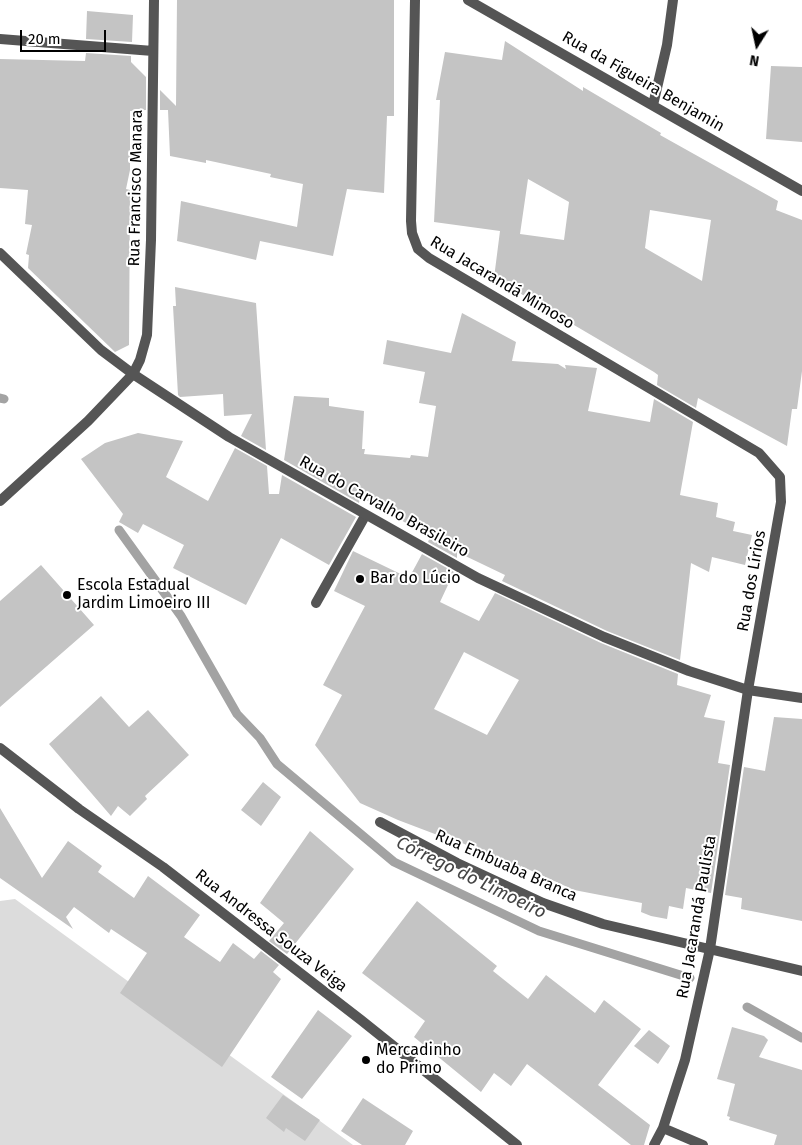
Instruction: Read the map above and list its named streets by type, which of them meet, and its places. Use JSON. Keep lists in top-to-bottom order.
{
  "streets": {
    "street": [
      "Rua da Figueira Benjamin",
      "Rua Francisco Manara",
      "Rua Jacarandá Mimoso",
      "Rua do Carvalho Brasileiro",
      "Rua dos Lírios",
      "Rua Embuaba Branca",
      "Rua Jacarandá Paulista",
      "Rua Andressa Souza Veiga"
    ]
  },
  "crossings": [
    ["Rua Francisco Manara", "Rua do Carvalho Brasileiro"],
    ["Rua Jacarandá Mimoso", "Rua dos Lírios"],
    ["Rua do Carvalho Brasileiro", "Rua dos Lírios"],
    ["Rua do Carvalho Brasileiro", "Rua Jacarandá Paulista"],
    ["Rua dos Lírios", "Rua Jacarandá Paulista"],
    ["Rua Embuaba Branca", "Rua Jacarandá Paulista"]
  ],
  "water": ["Córrego do Limoeiro"],
  "places": ["Bar do Lúcio", "Escola Estadual Jardim Limoeiro III", "Mercadinho do Primo"],
  "scale_bar": "20 m",
  "north": "bottom"
}
